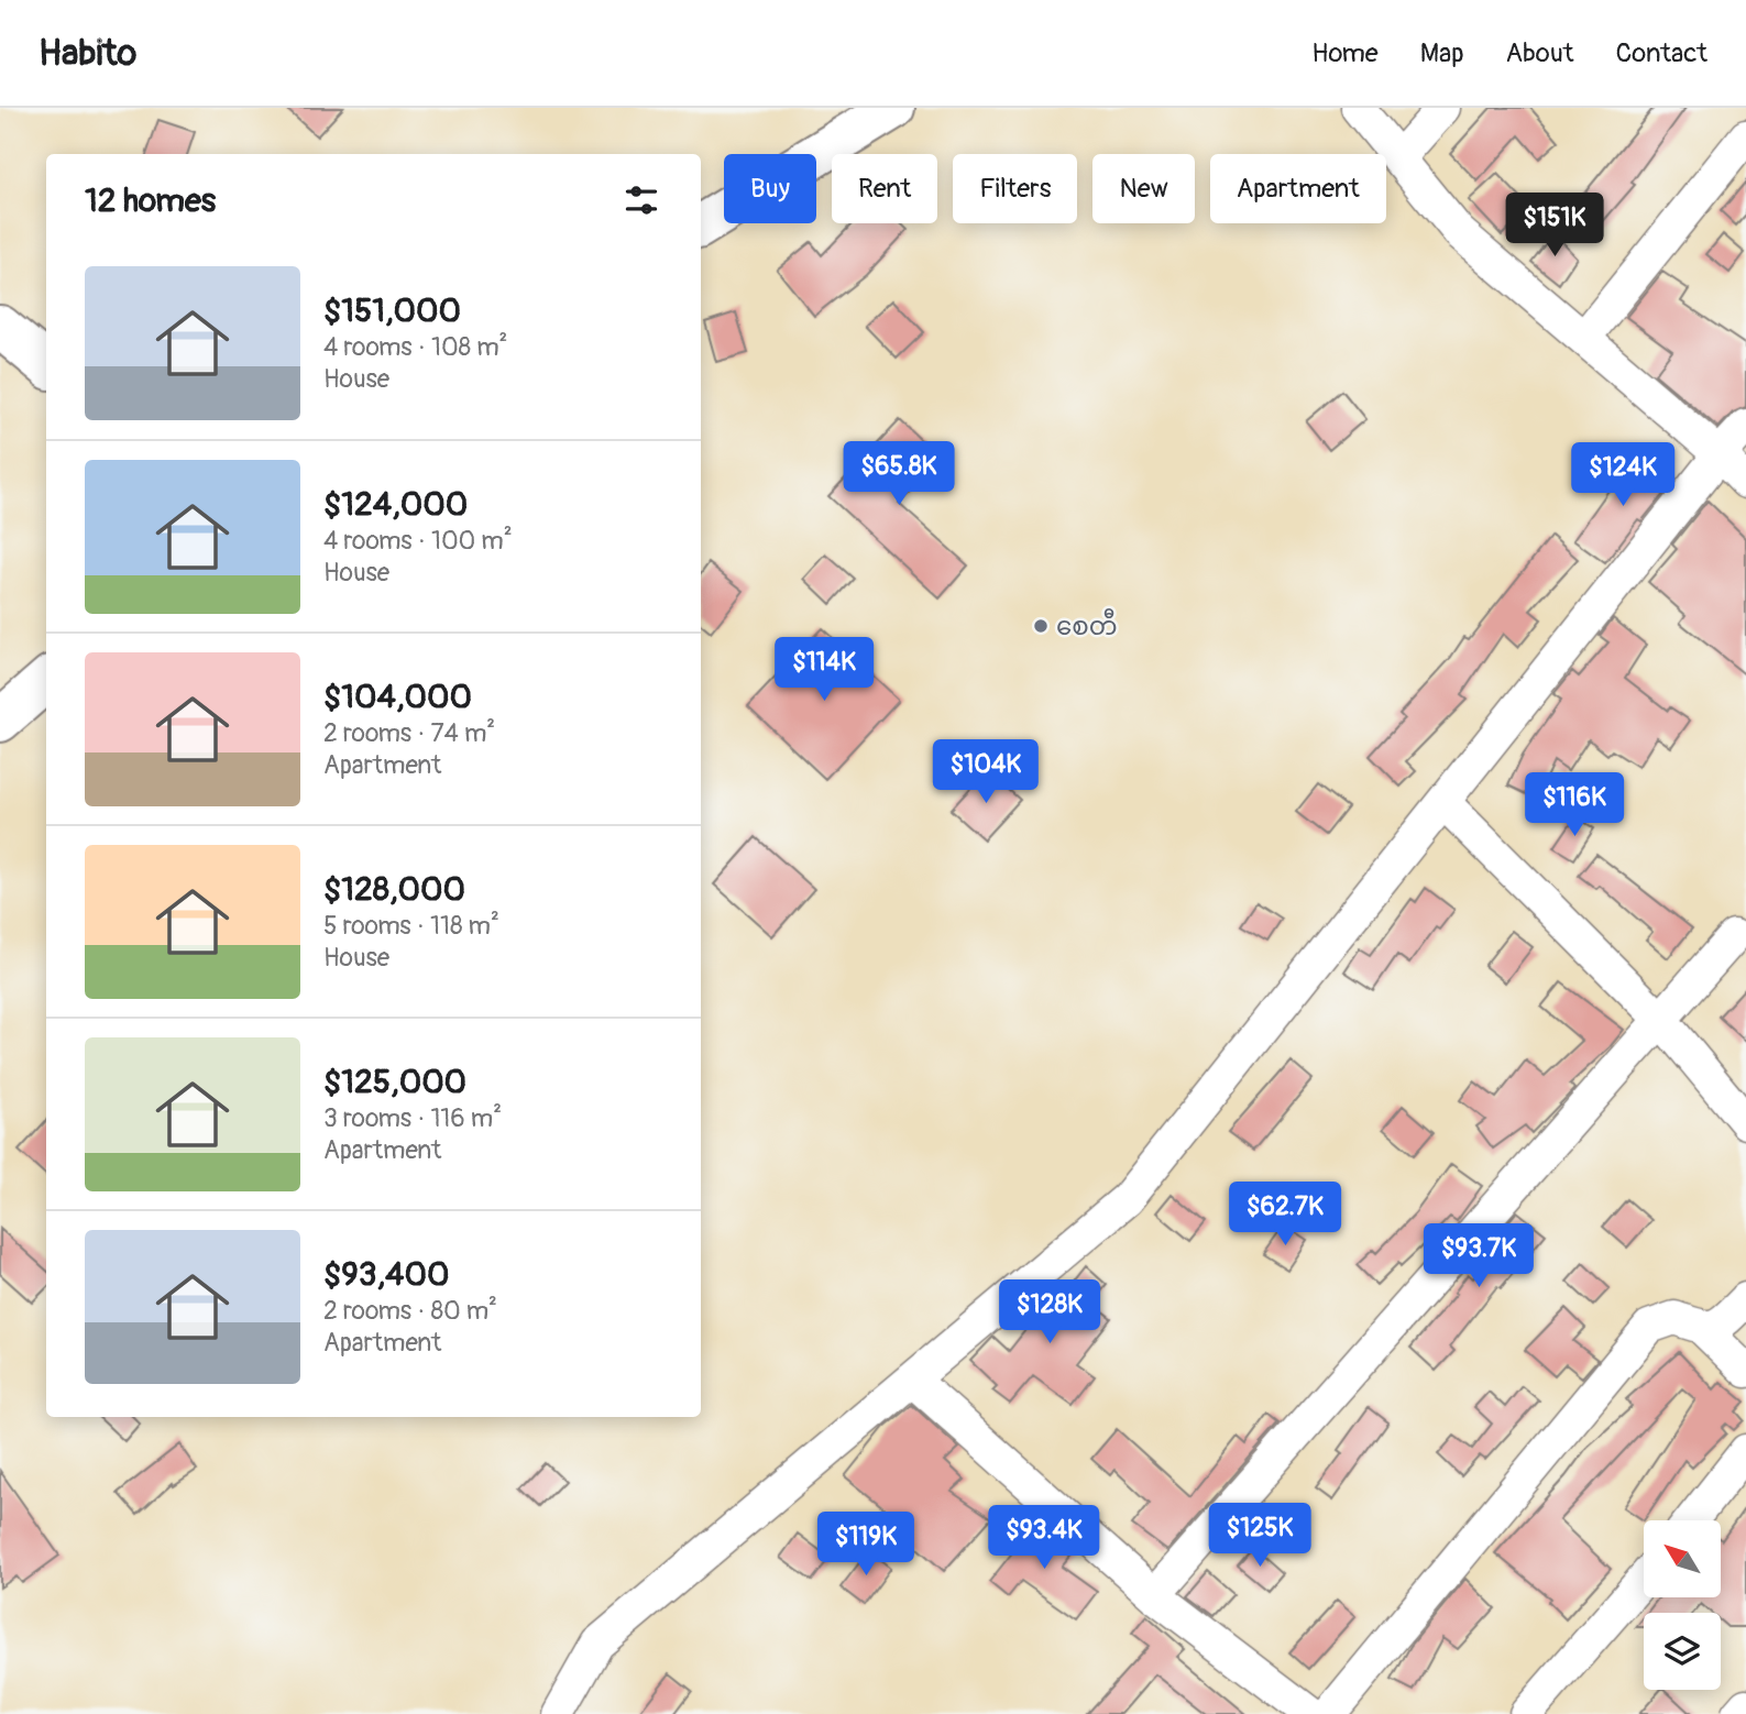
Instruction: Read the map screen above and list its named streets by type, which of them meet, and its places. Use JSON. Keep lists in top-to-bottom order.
{
  "places": ["စေတီ"],
  "north": "top left",
  "page": {
    "header": "Habito",
    "nav": [
      "Home",
      "Map",
      "About",
      "Contact"
    ],
    "chip": [
      "Buy",
      "Rent",
      "Filters",
      "New",
      "Apartment"
    ],
    "heading": "12 homes",
    "price": [
      "$151K",
      "$65.8K",
      "$124K",
      "$114K",
      "$104K",
      "$116K",
      "$62.7K",
      "$93.7K",
      "$128K",
      "$125K",
      "$93.4K",
      "$119K"
    ],
    "list": [
      {
        "name": "$151,000",
        "note": "4 rooms · 108 m² · House"
      },
      {
        "name": "$124,000",
        "note": "4 rooms · 100 m² · House"
      },
      {
        "name": "$104,000",
        "note": "2 rooms · 74 m² · Apartment"
      },
      {
        "name": "$128,000",
        "note": "5 rooms · 118 m² · House"
      },
      {
        "name": "$125,000",
        "note": "3 rooms · 116 m² · Apartment"
      },
      {
        "name": "$93,400",
        "note": "2 rooms · 80 m² · Apartment"
      }
    ]
  }
}
